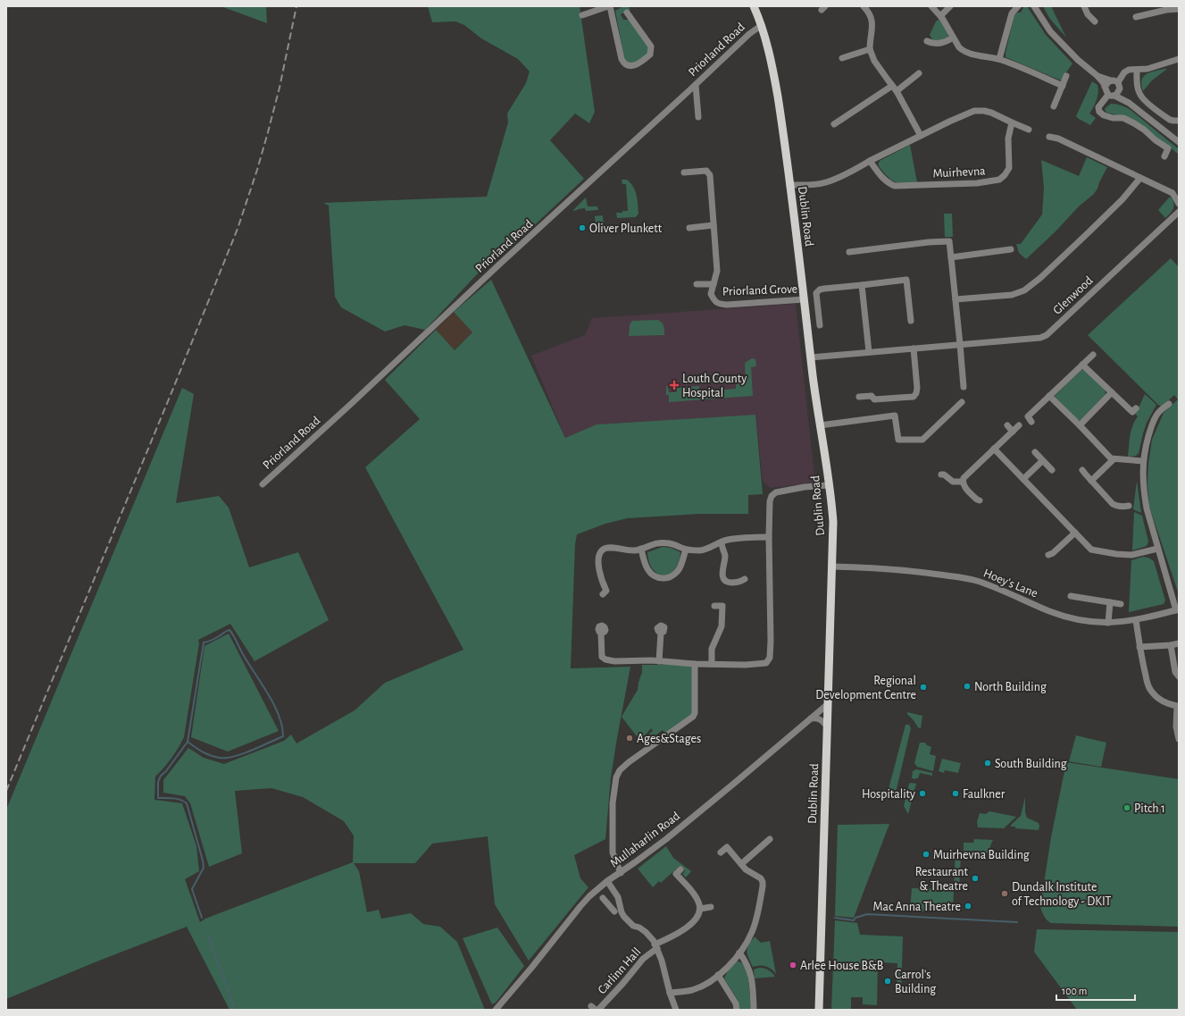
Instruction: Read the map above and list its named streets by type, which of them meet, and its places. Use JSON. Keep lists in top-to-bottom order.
{
  "streets": {
    "main road": ["Dublin Road"],
    "street": [
      "Priorland Road",
      "Muirhevna",
      "Priorland Grove",
      "Glenwood",
      "Hoey's Lane",
      "Mullaharlin Road",
      "Carlinn Hall"
    ]
  },
  "crossings": [
    ["Priorland Road", "Dublin Road"],
    ["Dublin Road", "Priorland Grove"],
    ["Dublin Road", "Glenwood"],
    ["Dublin Road", "Hoey's Lane"],
    ["Dublin Road", "Mullaharlin Road"],
    ["Mullaharlin Road", "Carlinn Hall"]
  ],
  "places": {
    "other": [
      "Oliver Plunkett",
      "North Building",
      "Regional Development Centre",
      "Ages&Stages",
      "South Building",
      "Hospitality",
      "Faulkner",
      "Pitch 1",
      "Muirhevna Building",
      "Restaurant & Theatre",
      "Dundalk Institute of Technology - DKIT",
      "Mac Anna Theatre",
      "Arlee House B&B",
      "Carrol's Building"
    ],
    "health": ["Louth County Hospital"]
  },
  "scale_bar": "100 m"
}
